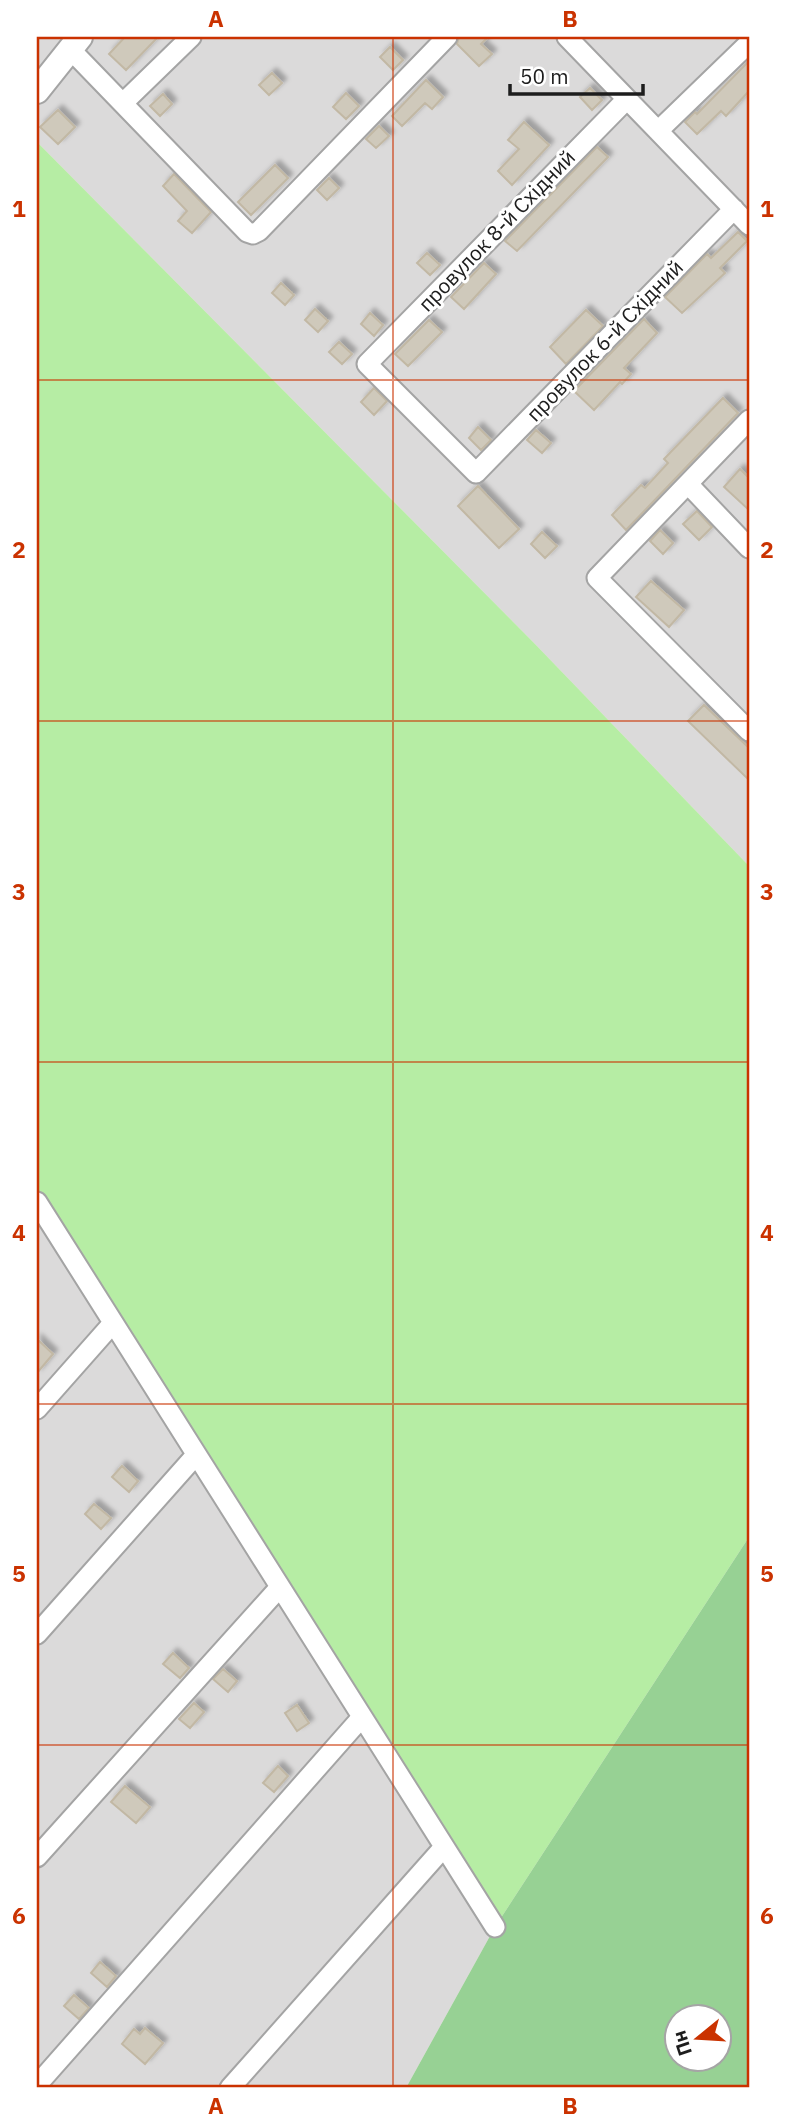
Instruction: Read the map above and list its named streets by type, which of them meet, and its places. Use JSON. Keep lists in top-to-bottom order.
{
  "streets": {
    "street": ["провулок 8-й Східний", "провулок 6-й Східний"]
  },
  "crossings": [
    ["провулок 8-й Східний", "провулок 6-й Східний"]
  ],
  "scale_bar": "50 m",
  "north": "left",
  "grid": {
    "columns": ["A", "B"],
    "rows": [
      "1",
      "2",
      "3",
      "4",
      "5",
      "6"
    ]
  }
}
